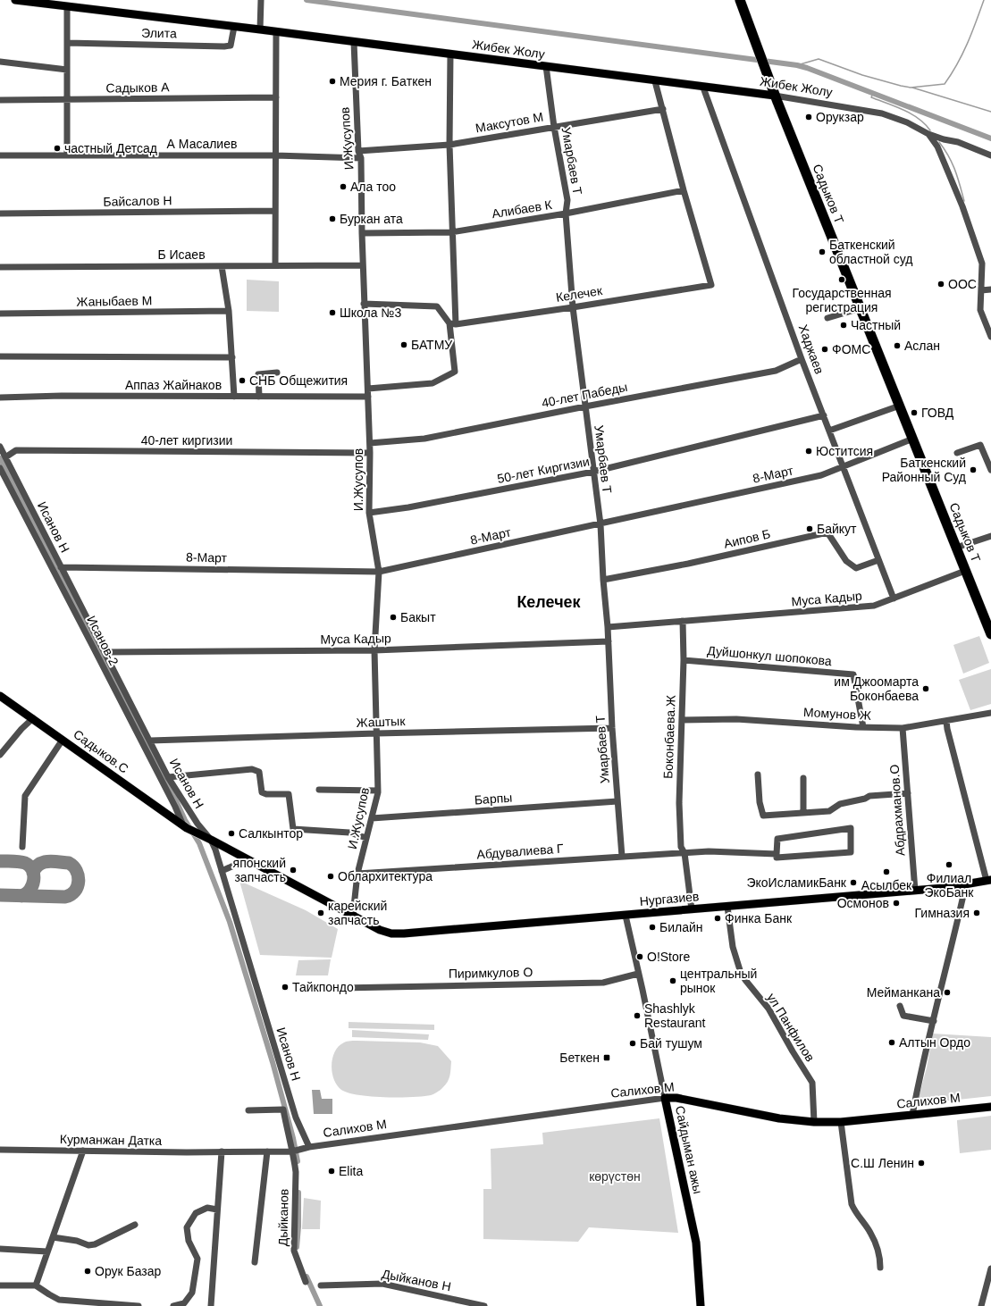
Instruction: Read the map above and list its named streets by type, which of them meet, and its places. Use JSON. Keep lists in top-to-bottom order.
{
  "streets": {
    "highway": ["Садыков Т"],
    "main road": [
      "Жибек Жолу",
      "Садыков.С",
      "Нургазиев",
      "Салихов М",
      "Сайдыман ажы"
    ],
    "street": [
      "Элита",
      "Садыков А",
      "Максутов М",
      "И.Жусупов",
      "А Масалиев",
      "Умарбаев Т",
      "Байсалов Н",
      "Алибаев К",
      "Б Исаев",
      "Келечек",
      "Жаныбаев М",
      "Хаджаев",
      "Аппаз Жайнаков",
      "40-лет Пабеды",
      "40-лет киргизии",
      "50-лет Киргизии",
      "8-Март",
      "Исанов Н",
      "Аипов Б",
      "Муса Кадыр",
      "Исанов-2",
      "Дуйшонкул шопокова",
      "Момунов Ж",
      "Жаштык",
      "Боконбаева.Ж",
      "Барпы",
      "Абдрахманов.О",
      "Абдувалиева Г",
      "Пиримкулов О",
      "ул Панфилов",
      "Курманжан Датка",
      "Дыйканов",
      "Дыйканов Н"
    ]
  },
  "crossings": [
    ["Элита", "Жибек Жолу"],
    ["Жибек Жолу", "И.Жусупов"],
    ["Жибек Жолу", "Умарбаев Т"],
    ["Жибек Жолу", "Садыков Т"],
    ["Жибек Жолу", "Хаджаев"],
    ["Максутов М", "И.Жусупов"],
    ["Максутов М", "Умарбаев Т"],
    ["И.Жусупов", "А Масалиев"],
    ["И.Жусупов", "Алибаев К"],
    ["И.Жусупов", "Б Исаев"],
    ["И.Жусупов", "Аппаз Жайнаков"],
    ["И.Жусупов", "40-лет Пабеды"],
    ["И.Жусупов", "40-лет киргизии"],
    ["И.Жусупов", "50-лет Киргизии"],
    ["И.Жусупов", "8-Март"],
    ["И.Жусупов", "Муса Кадыр"],
    ["И.Жусупов", "Жаштык"],
    ["И.Жусупов", "Барпы"],
    ["И.Жусупов", "Абдувалиева Г"],
    ["И.Жусупов", "Нургазиев"],
    ["Умарбаев Т", "Алибаев К"],
    ["Умарбаев Т", "Келечек"],
    ["Умарбаев Т", "40-лет Пабеды"],
    ["Умарбаев Т", "50-лет Киргизии"],
    ["Умарбаев Т", "8-Март"],
    ["Умарбаев Т", "Аипов Б"],
    ["Умарбаев Т", "Муса Кадыр"],
    ["Умарбаев Т", "Жаштык"],
    ["Умарбаев Т", "Барпы"],
    ["Умарбаев Т", "Абдувалиева Г"],
    ["Садыков Т", "8-Март"],
    ["Садыков Т", "Муса Кадыр"],
    ["Алибаев К", "Келечек"],
    ["Хаджаев", "40-лет Пабеды"],
    ["Хаджаев", "50-лет Киргизии"],
    ["Хаджаев", "8-Март"],
    ["Хаджаев", "Аипов Б"],
    ["Хаджаев", "Муса Кадыр"],
    ["40-лет киргизии", "Исанов Н"],
    ["8-Март", "Исанов Н"],
    ["Исанов Н", "Муса Кадыр"],
    ["Исанов Н", "Жаштык"],
    ["Исанов Н", "Садыков.С"],
    ["Исанов Н", "Салихов М"],
    ["Муса Кадыр", "Боконбаева.Ж"],
    ["Исанов-2", "Садыков.С"],
    ["Дуйшонкул шопокова", "Момунов Ж"],
    ["Дуйшонкул шопокова", "Боконбаева.Ж"],
    ["Момунов Ж", "Боконбаева.Ж"],
    ["Момунов Ж", "Абдрахманов.О"],
    ["Боконбаева.Ж", "Абдувалиева Г"],
    ["Боконбаева.Ж", "Нургазиев"],
    ["Абдрахманов.О", "Нургазиев"],
    ["Нургазиев", "ул Панфилов"],
    ["Нургазиев", "Сайдыман ажы"],
    ["Пиримкулов О", "Сайдыман ажы"],
    ["ул Панфилов", "Салихов М"],
    ["Салихов М", "Курманжан Датка"],
    ["Салихов М", "Сайдыман ажы"],
    ["Салихов М", "Дыйканов"],
    ["Курманжан Датка", "Дыйканов"]
  ],
  "districts": ["Келечек"],
  "parks": ["көрүстөн"],
  "places": {
    "other": [
      "Мерия г. Бaткен",
      "Орукзар",
      "частный Детсад",
      "Ала тоо",
      "Буркан ата",
      "Баткенский областной суд",
      "Государственная регистрация",
      "ООС",
      "Школа №3",
      "Частный",
      "БАТМУ",
      "Аслан",
      "ФОМС",
      "СНБ Общежития",
      "ГОВД",
      "Юститсия",
      "Баткенский Районный Суд",
      "Байкут",
      "Бакыт",
      "им Джоомарта Боконбаева",
      "Салкынтор",
      "Филиал ЭкоБанк",
      "японский запчасть",
      "Асылбек",
      "Облархитектура",
      "ЭкоИсламикБанк",
      "Осмонов",
      "карейский запчасть",
      "Гимназия",
      "Финка Банк",
      "Билайн",
      "O!Store",
      "центральный рынок",
      "Тайкпондо",
      "Мейманкана",
      "Shashlyk Restaurant",
      "Алтын Ордо",
      "Бай тушум",
      "С.Ш Ленин",
      "Elita",
      "Орук Базар"
    ],
    "transit": ["Беткен"]
  }
}
